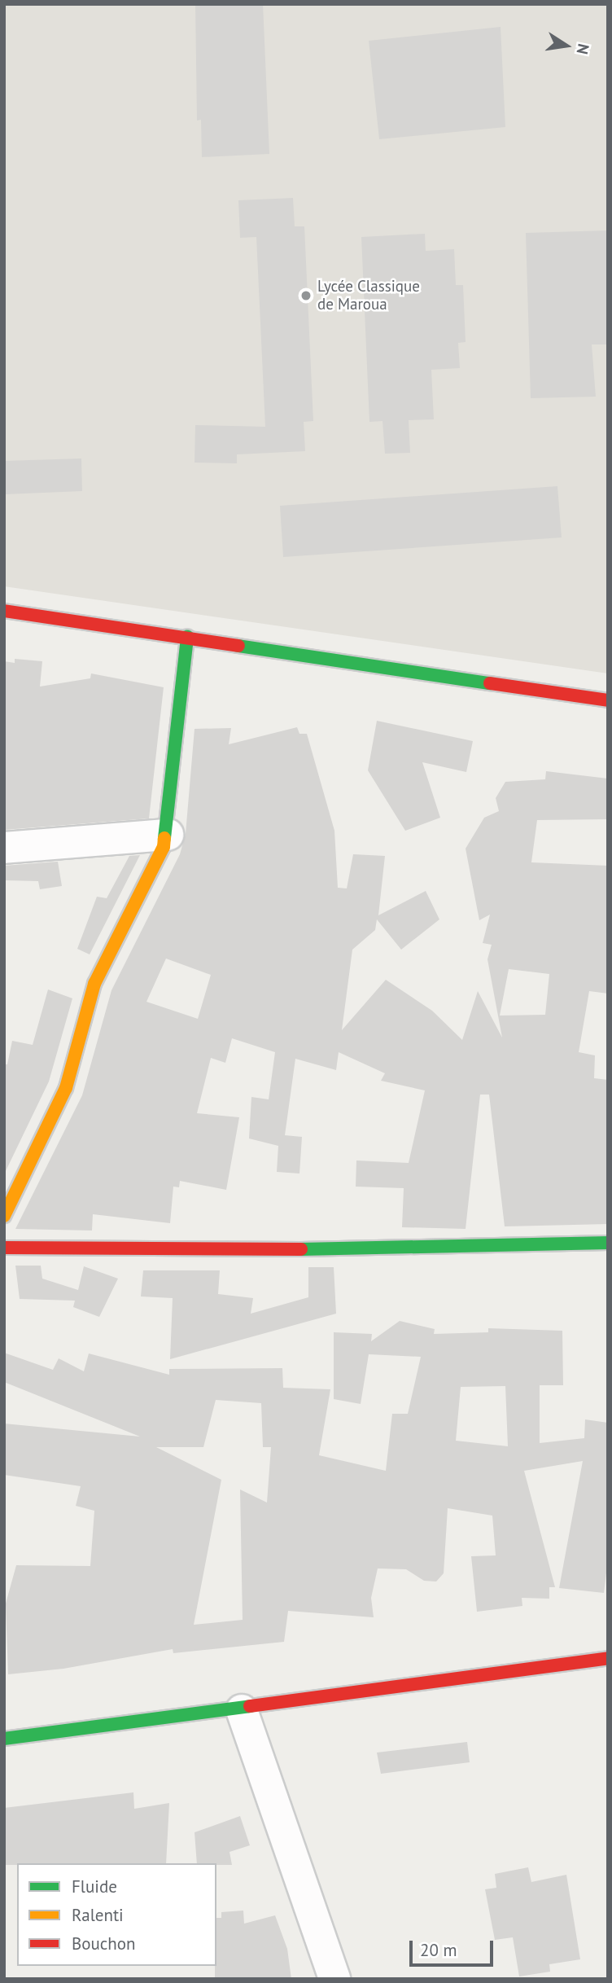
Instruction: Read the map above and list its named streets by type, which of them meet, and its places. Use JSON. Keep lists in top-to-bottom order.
{
  "places": ["Lycée Classique de Maroua"],
  "legend": ["Fluide", "Ralenti", "Bouchon"],
  "scale_bar": "20 m",
  "north": "right"
}
